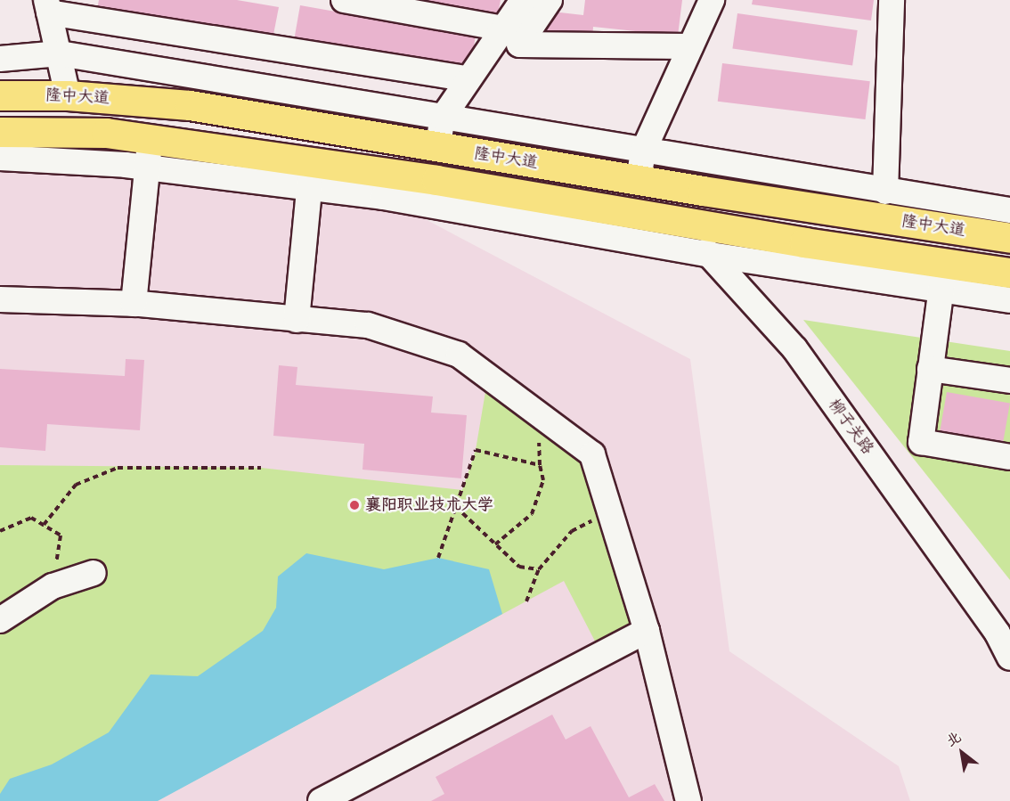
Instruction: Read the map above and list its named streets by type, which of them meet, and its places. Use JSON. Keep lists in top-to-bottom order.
{
  "streets": {
    "main road": ["隆中大道"],
    "street": ["柳子关路"]
  },
  "crossings": [
    ["隆中大道", "柳子关路"]
  ],
  "places": ["襄阳职业技术大学"],
  "north": "top left"
}
